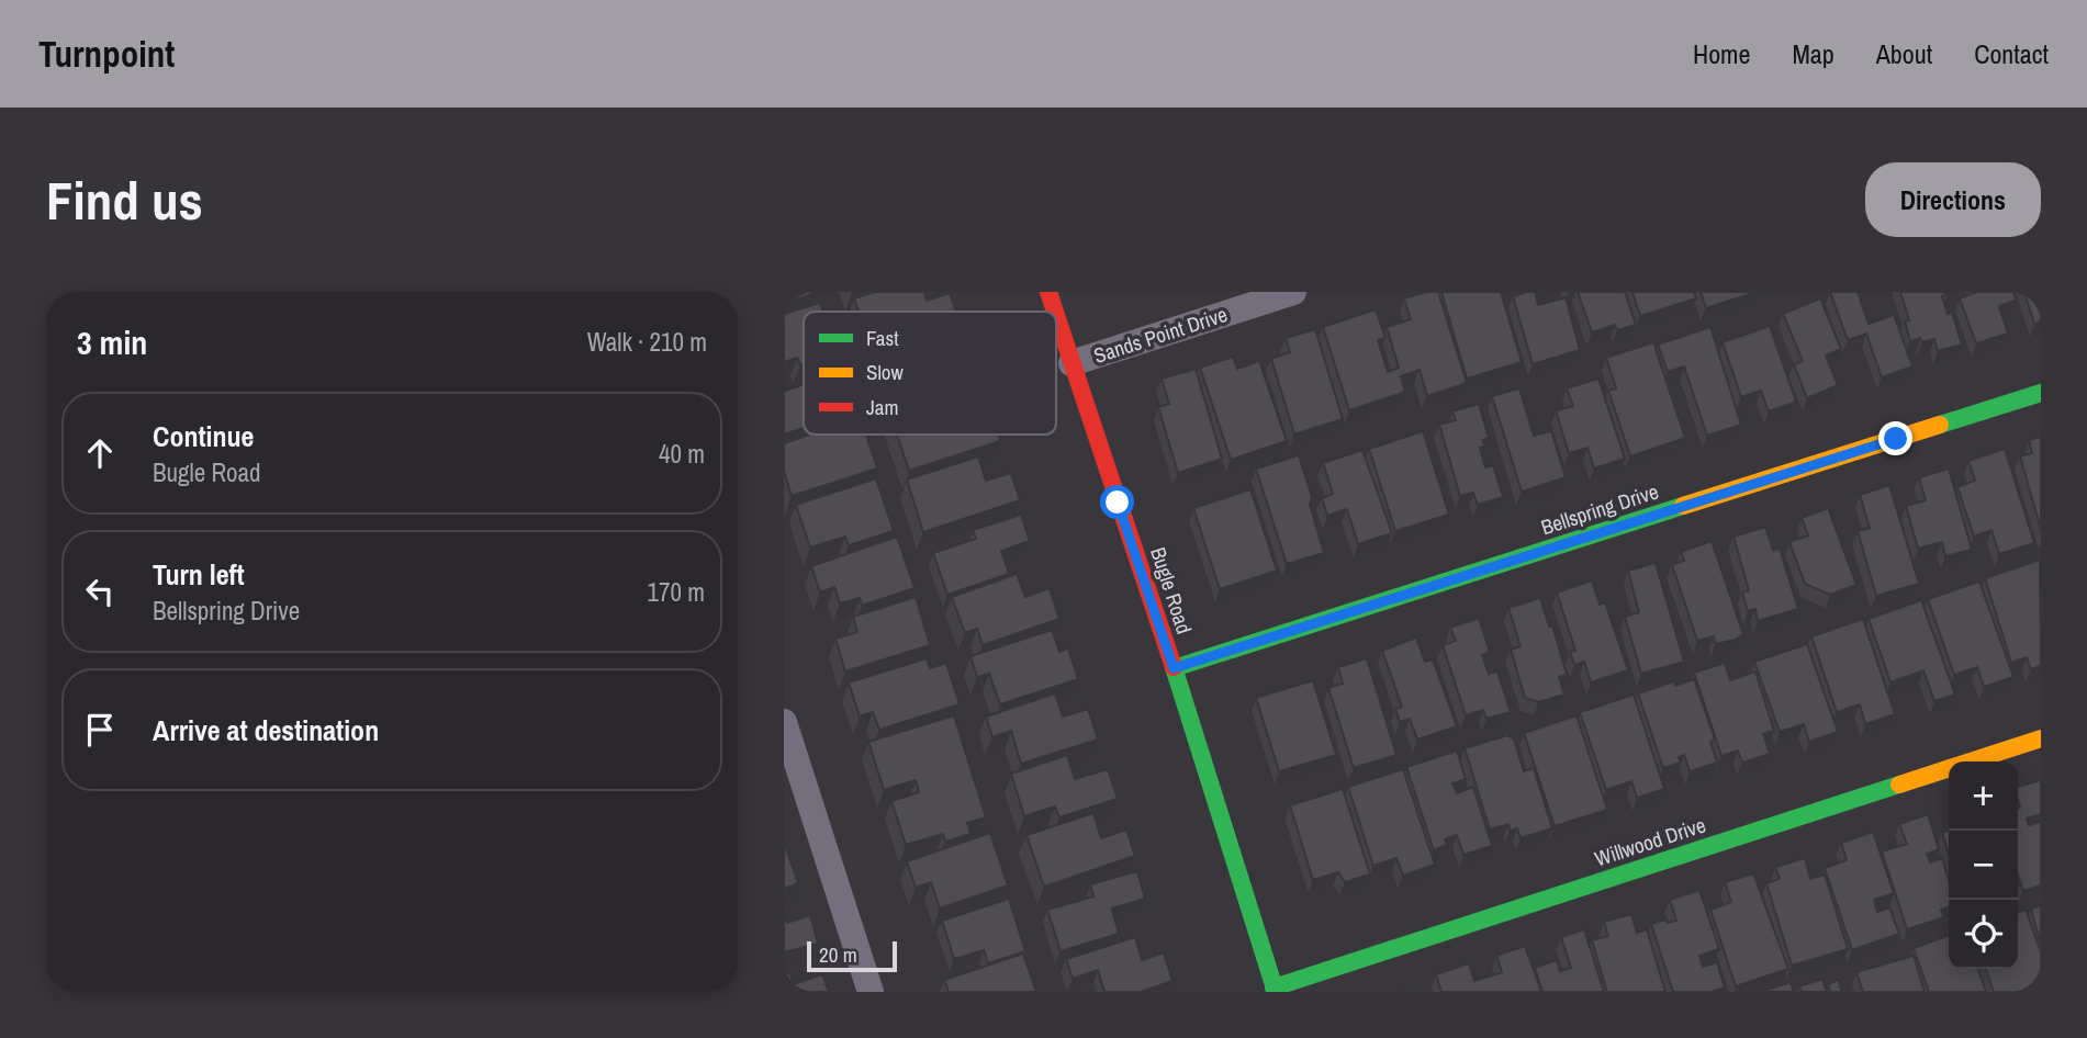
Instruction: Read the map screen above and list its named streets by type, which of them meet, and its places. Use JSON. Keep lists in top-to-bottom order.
{
  "streets": {
    "street": [
      "Sands Point Drive",
      "Bellspring Drive",
      "Bugle Road",
      "Willwood Drive"
    ]
  },
  "crossings": [
    ["Sands Point Drive", "Bugle Road"],
    ["Bellspring Drive", "Bugle Road"],
    ["Bugle Road", "Willwood Drive"]
  ],
  "legend": ["Fast", "Slow", "Jam"],
  "scale_bar": "20 m",
  "page": {
    "header": "Turnpoint",
    "nav": [
      "Home",
      "Map",
      "About",
      "Contact"
    ],
    "buttons": "Directions",
    "title": "Find us",
    "heading": ["3 min", "Walk · 210 m"],
    "list": [
      ["Continue", "Bugle Road", "40 m"],
      ["Turn left", "Bellspring Drive", "170 m"],
      "Arrive at destination"
    ],
    "map_buttons": ["+", "−"],
    "scale": "20 m"
  }
}
